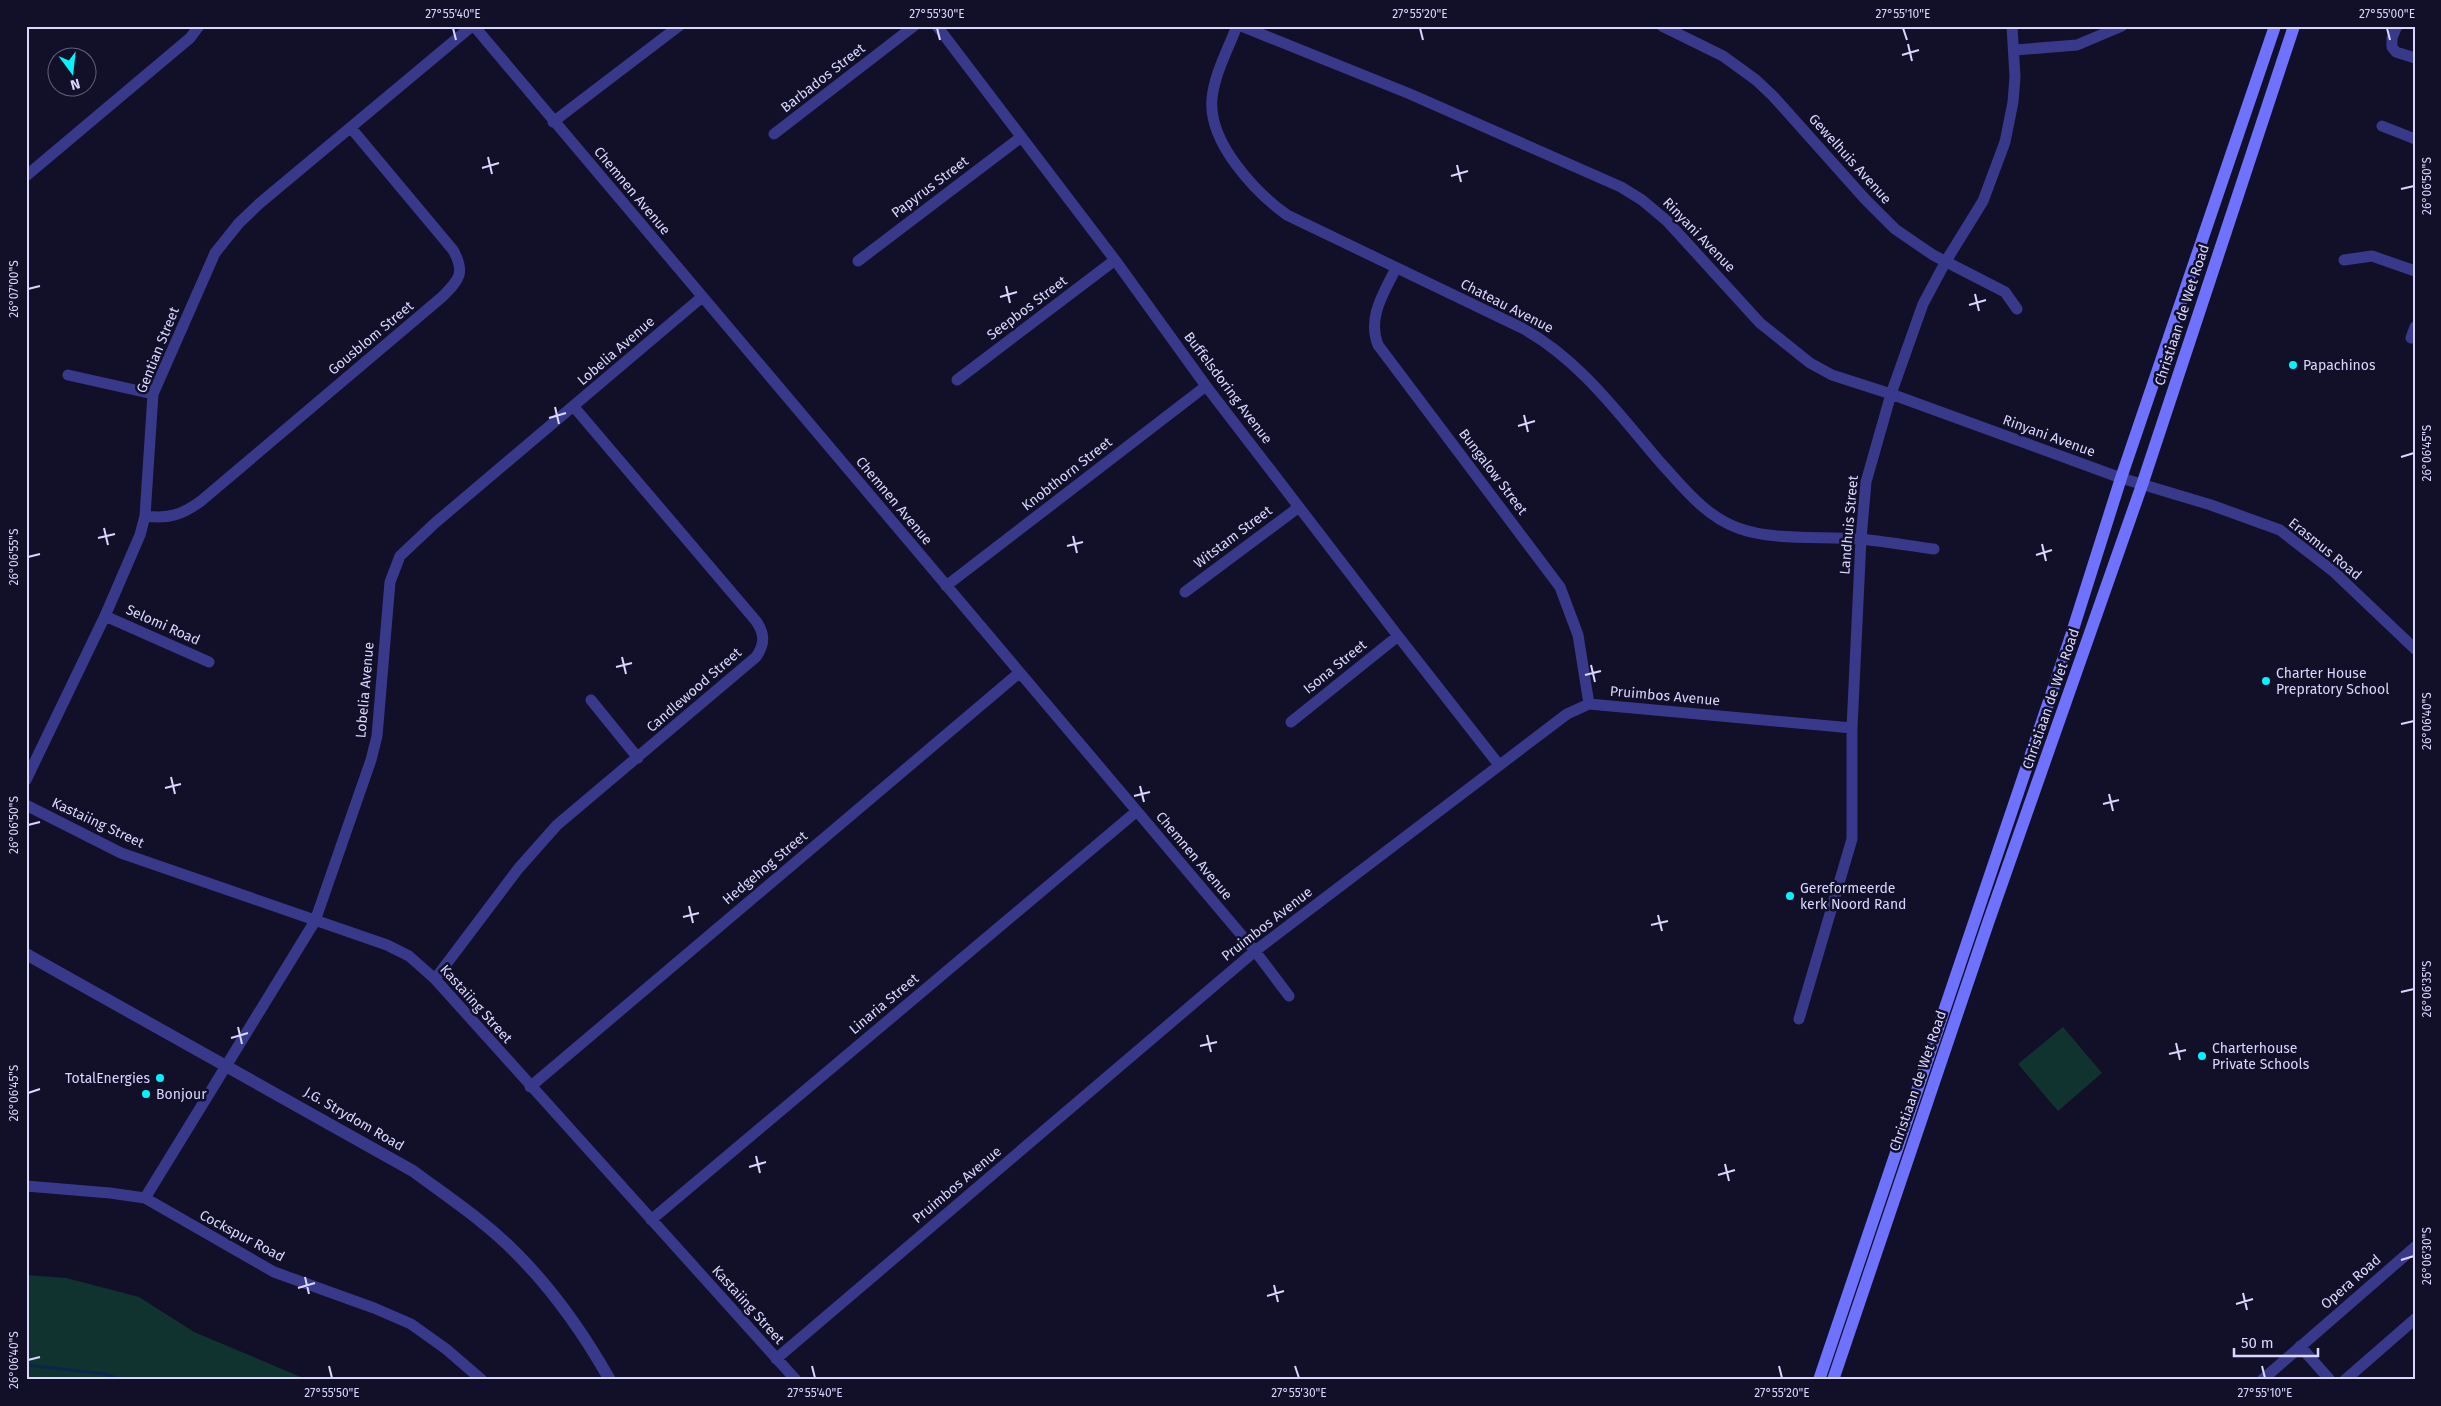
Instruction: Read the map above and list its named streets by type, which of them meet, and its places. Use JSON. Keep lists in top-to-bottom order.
{
  "streets": {
    "main road": ["Christiaan de Wet Road"],
    "street": [
      "Barbados Street",
      "Gewelhuis Avenue",
      "Papyrus Street",
      "Chemnen Avenue",
      "Rinyani Avenue",
      "Chateau Avenue",
      "Seepbos Street",
      "Gousblom Street",
      "Gentian Street",
      "Lobelia Avenue",
      "Buffelsdoring Avenue",
      "Bungalow Street",
      "Knobthorn Street",
      "Landhuis Street",
      "Witstam Street",
      "Erasmus Road",
      "Selomi Road",
      "Isona Street",
      "Candlewood Street",
      "Pruimbos Avenue",
      "Kastaiing Street",
      "Hedgehog Street",
      "Linaria Street",
      "J.G. Strydom Road",
      "Cockspur Road",
      "Opera Road"
    ]
  },
  "crossings": [
    ["Gewelhuis Avenue", "Landhuis Street"],
    ["Papyrus Street", "Buffelsdoring Avenue"],
    ["Chemnen Avenue", "Gentian Street"],
    ["Chemnen Avenue", "Lobelia Avenue"],
    ["Chemnen Avenue", "Knobthorn Street"],
    ["Chemnen Avenue", "Pruimbos Avenue"],
    ["Chemnen Avenue", "Hedgehog Street"],
    ["Chemnen Avenue", "Linaria Street"],
    ["Rinyani Avenue", "Christiaan de Wet Road"],
    ["Rinyani Avenue", "Landhuis Street"],
    ["Rinyani Avenue", "Erasmus Road"],
    ["Chateau Avenue", "Bungalow Street"],
    ["Chateau Avenue", "Landhuis Street"],
    ["Seepbos Street", "Buffelsdoring Avenue"],
    ["Christiaan de Wet Road", "Erasmus Road"],
    ["Gousblom Street", "Gentian Street"],
    ["Gentian Street", "Selomi Road"],
    ["Lobelia Avenue", "Candlewood Street"],
    ["Lobelia Avenue", "Kastaiing Street"],
    ["Lobelia Avenue", "J.G. Strydom Road"],
    ["Lobelia Avenue", "Cockspur Road"],
    ["Buffelsdoring Avenue", "Knobthorn Street"],
    ["Buffelsdoring Avenue", "Witstam Street"],
    ["Buffelsdoring Avenue", "Isona Street"],
    ["Buffelsdoring Avenue", "Pruimbos Avenue"],
    ["Bungalow Street", "Pruimbos Avenue"],
    ["Landhuis Street", "Pruimbos Avenue"],
    ["Candlewood Street", "Kastaiing Street"],
    ["Pruimbos Avenue", "Kastaiing Street"],
    ["Kastaiing Street", "Hedgehog Street"],
    ["Kastaiing Street", "Linaria Street"]
  ],
  "places": [
    "Papachinos",
    "Charter House Prepratory School",
    "Gereformeerde kerk Noord Rand",
    "Charterhouse Private Schools",
    "TotalEnergies",
    "Bonjour"
  ],
  "scale_bar": "50 m",
  "north": "bottom",
  "coordinates": [
    "27°55'40\"E",
    "27°55'30\"E",
    "27°55'20\"E",
    "27°55'10\"E",
    "27°55'00\"E",
    "26°06'50\"S",
    "26°07'00\"S",
    "26°06'45\"S",
    "26°06'55\"S",
    "26°06'40\"S",
    "26°06'35\"S",
    "26°06'30\"S",
    "27°55'50\"E"
  ]
}
